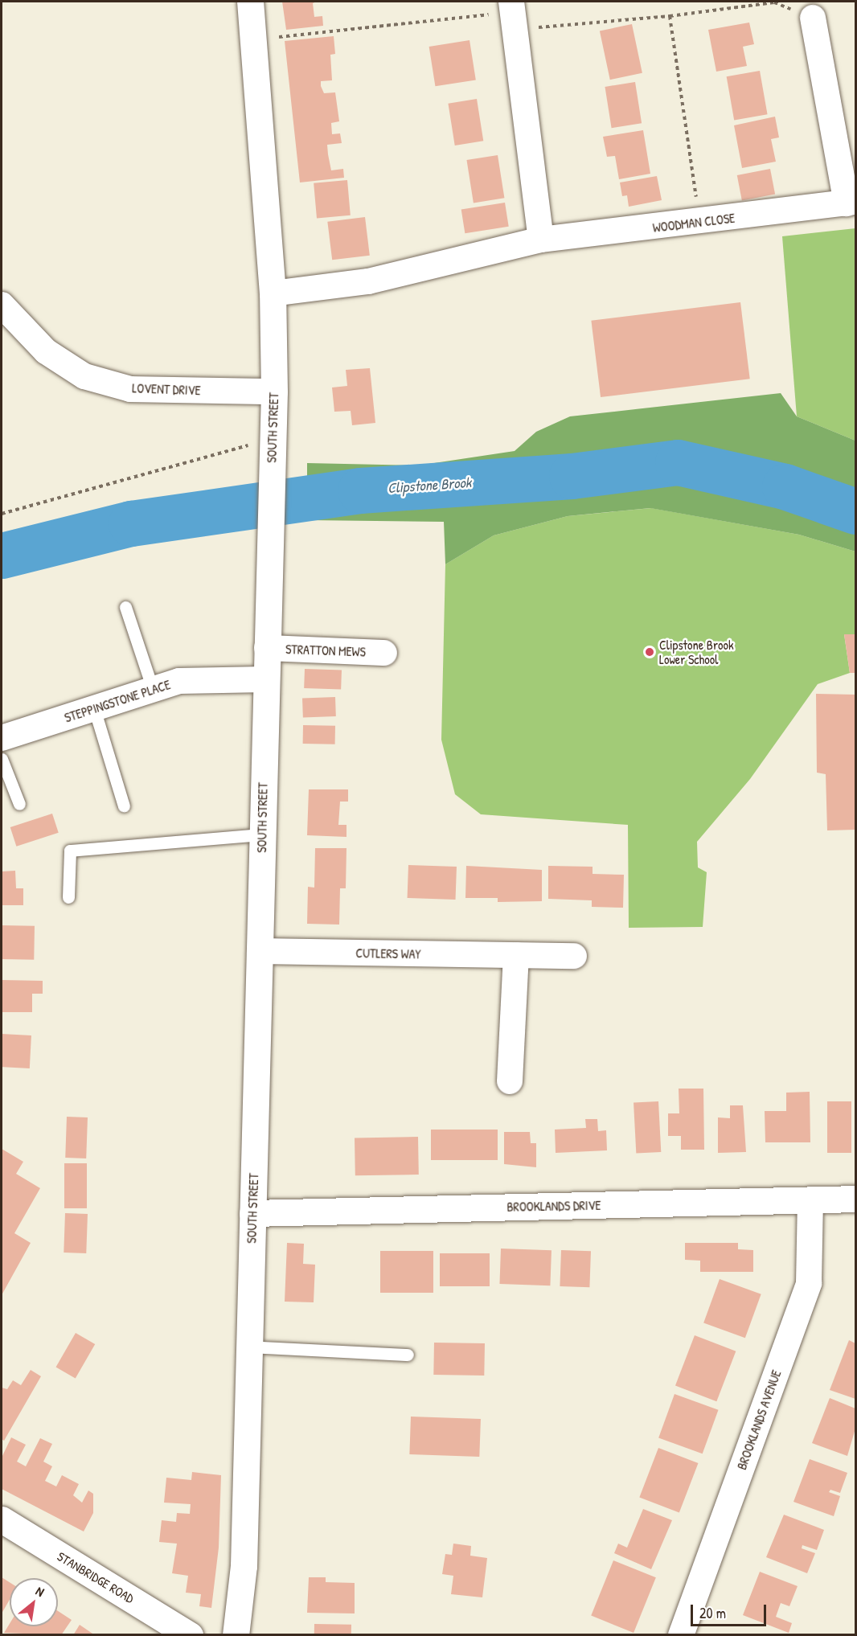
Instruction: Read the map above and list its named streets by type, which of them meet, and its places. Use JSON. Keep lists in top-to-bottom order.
{
  "streets": {
    "street": [
      "WOODMAN CLOSE",
      "LOVENT DRIVE",
      "SOUTH STREET",
      "STRATTON MEWS",
      "STEPPINGSTONE PLACE",
      "CUTLERS WAY",
      "BROOKLANDS DRIVE",
      "BROOKLANDS AVENUE",
      "STANBRIDGE ROAD"
    ]
  },
  "crossings": [
    ["WOODMAN CLOSE", "SOUTH STREET"],
    ["LOVENT DRIVE", "SOUTH STREET"],
    ["SOUTH STREET", "STRATTON MEWS"],
    ["SOUTH STREET", "STEPPINGSTONE PLACE"],
    ["SOUTH STREET", "CUTLERS WAY"],
    ["SOUTH STREET", "BROOKLANDS DRIVE"],
    ["BROOKLANDS DRIVE", "BROOKLANDS AVENUE"]
  ],
  "water": ["Clipstone Brook"],
  "places": ["Clipstone Brook Lower School"],
  "scale_bar": "20 m",
  "north": "top right"
}
